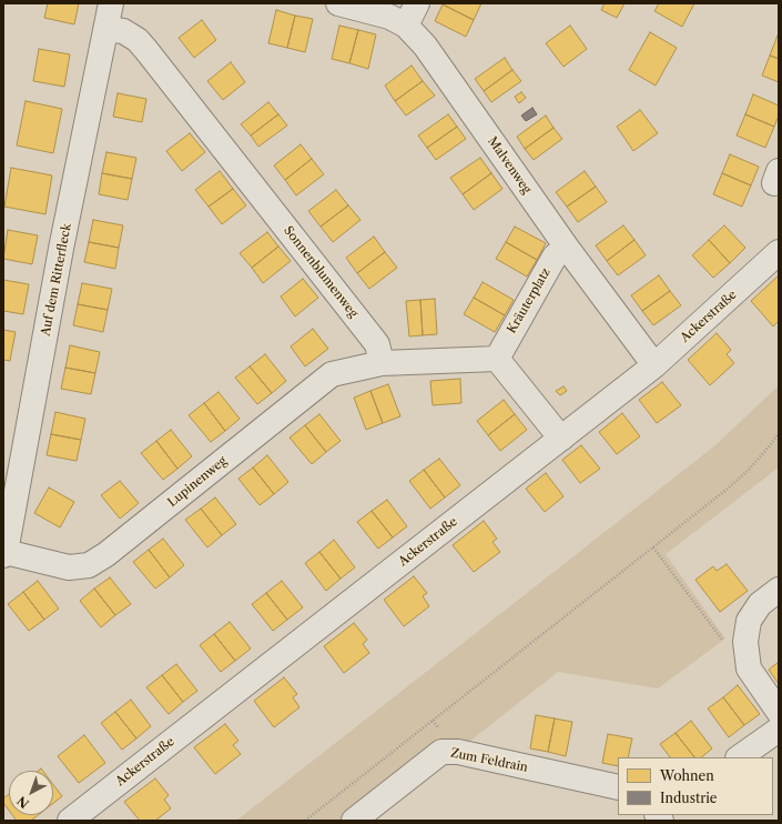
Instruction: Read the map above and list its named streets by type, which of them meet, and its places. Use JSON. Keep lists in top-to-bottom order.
{
  "streets": {
    "street": [
      "Malvenweg",
      "Sonnenblumenweg",
      "Auf dem Ritterfleck",
      "Kräuterplatz",
      "Ackerstraße",
      "Lupinenweg",
      "Zum Feldrain"
    ]
  },
  "crossings": [
    ["Malvenweg", "Kräuterplatz"],
    ["Malvenweg", "Ackerstraße"],
    ["Sonnenblumenweg", "Auf dem Ritterfleck"],
    ["Sonnenblumenweg", "Lupinenweg"],
    ["Auf dem Ritterfleck", "Lupinenweg"]
  ],
  "legend": ["Wohnen", "Industrie"],
  "north": "bottom left"
}
